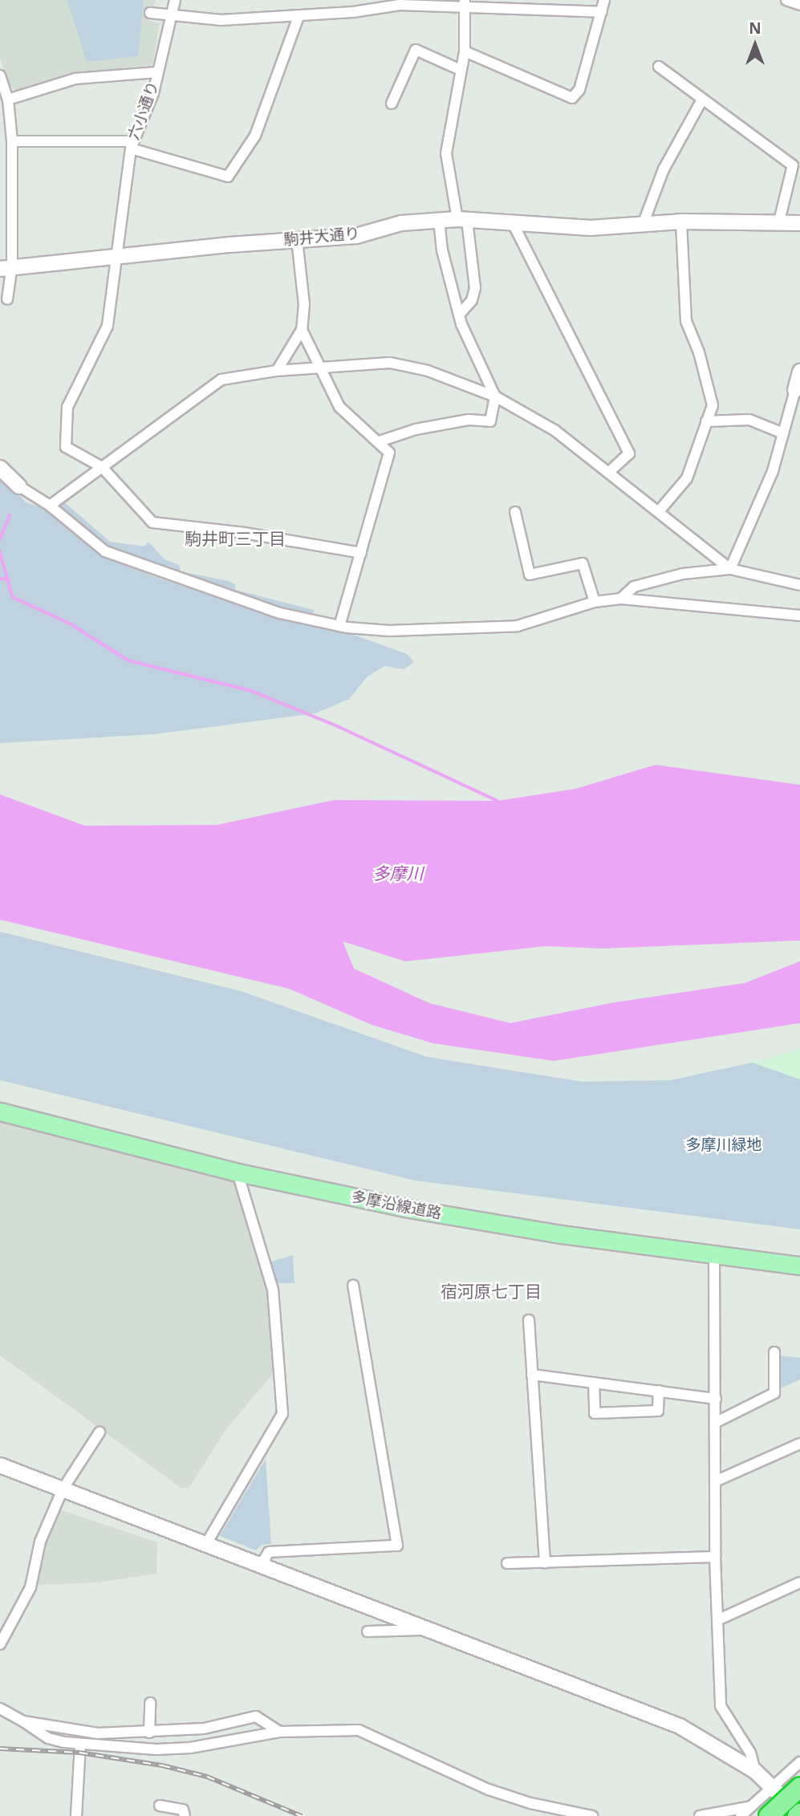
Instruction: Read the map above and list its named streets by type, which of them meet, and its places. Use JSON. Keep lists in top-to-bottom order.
{
  "streets": {
    "main road": ["多摩沿線道路"],
    "street": ["六小通り", "駒井大通り"]
  },
  "crossings": [
    ["六小通り", "駒井大通り"]
  ],
  "districts": ["駒井町三丁目", "宿河原七丁目"],
  "water": ["多摩川"],
  "parks": ["多摩川緑地"],
  "north": "top"
}
